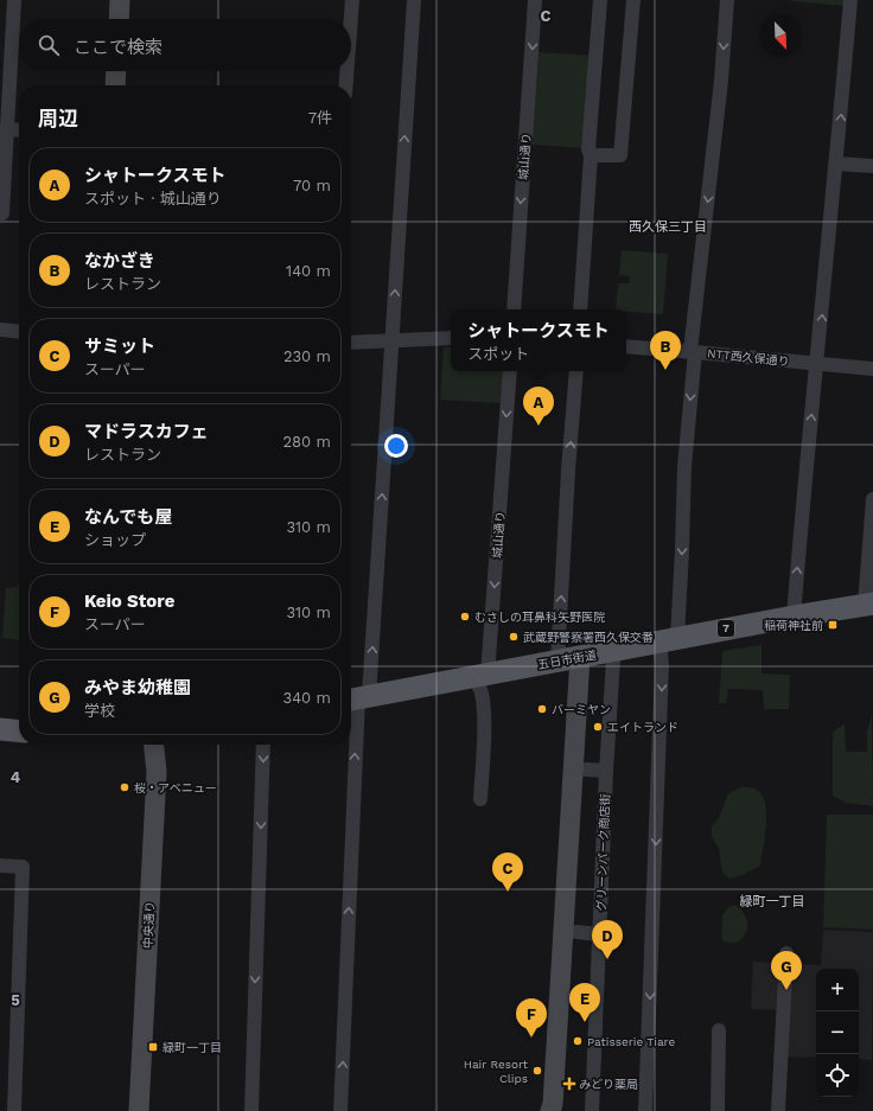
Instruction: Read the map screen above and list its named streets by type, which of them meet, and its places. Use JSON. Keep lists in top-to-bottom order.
{
  "streets": {
    "main road": ["7", "五日市街道"],
    "street": [
      "城山通り",
      "NTT西久保通り",
      "グリーンパーク商店街",
      "中央通り"
    ]
  },
  "crossings": [
    ["城山通り", "五日市街道"]
  ],
  "districts": ["西久保三丁目", "緑町一丁目"],
  "places": {
    "other": [
      "むさしの耳鼻科矢野医院",
      "武蔵野警察署西久保交番",
      "バーミヤン",
      "エイトランド",
      "桜・アベニュー",
      "Patisserie Tiare",
      "Hair Resort Clips"
    ],
    "transit": ["稲荷神社前", "緑町一丁目"],
    "health": ["みどり薬局"]
  },
  "north": "bottom right",
  "page": {
    "search": "ここで検索",
    "heading": ["周辺", "7件"],
    "list": [
      {
        "mark": "A",
        "name": "シャトークスモト",
        "note": "スポット · 城山通り",
        "value": "70 m"
      },
      {
        "mark": "B",
        "name": "なかざき",
        "note": "レストラン",
        "value": "140 m"
      },
      {
        "mark": "C",
        "name": "サミット",
        "note": "スーパー",
        "value": "230 m"
      },
      {
        "mark": "D",
        "name": "マドラスカフェ",
        "note": "レストラン",
        "value": "280 m"
      },
      {
        "mark": "E",
        "name": "なんでも屋",
        "note": "ショップ",
        "value": "310 m"
      },
      {
        "mark": "F",
        "name": "Keio Store",
        "note": "スーパー",
        "value": "310 m"
      },
      {
        "mark": "G",
        "name": "みやま幼稚園",
        "note": "学校",
        "value": "340 m"
      }
    ],
    "popup": ["シャトークスモト", "スポット"],
    "pins": [
      "B",
      "A",
      "C",
      "D",
      "G",
      "E",
      "F"
    ],
    "map_buttons": ["+", "−"]
  },
  "grid": {
    "columns": ["C"],
    "rows": ["4", "5"]
  }
}
